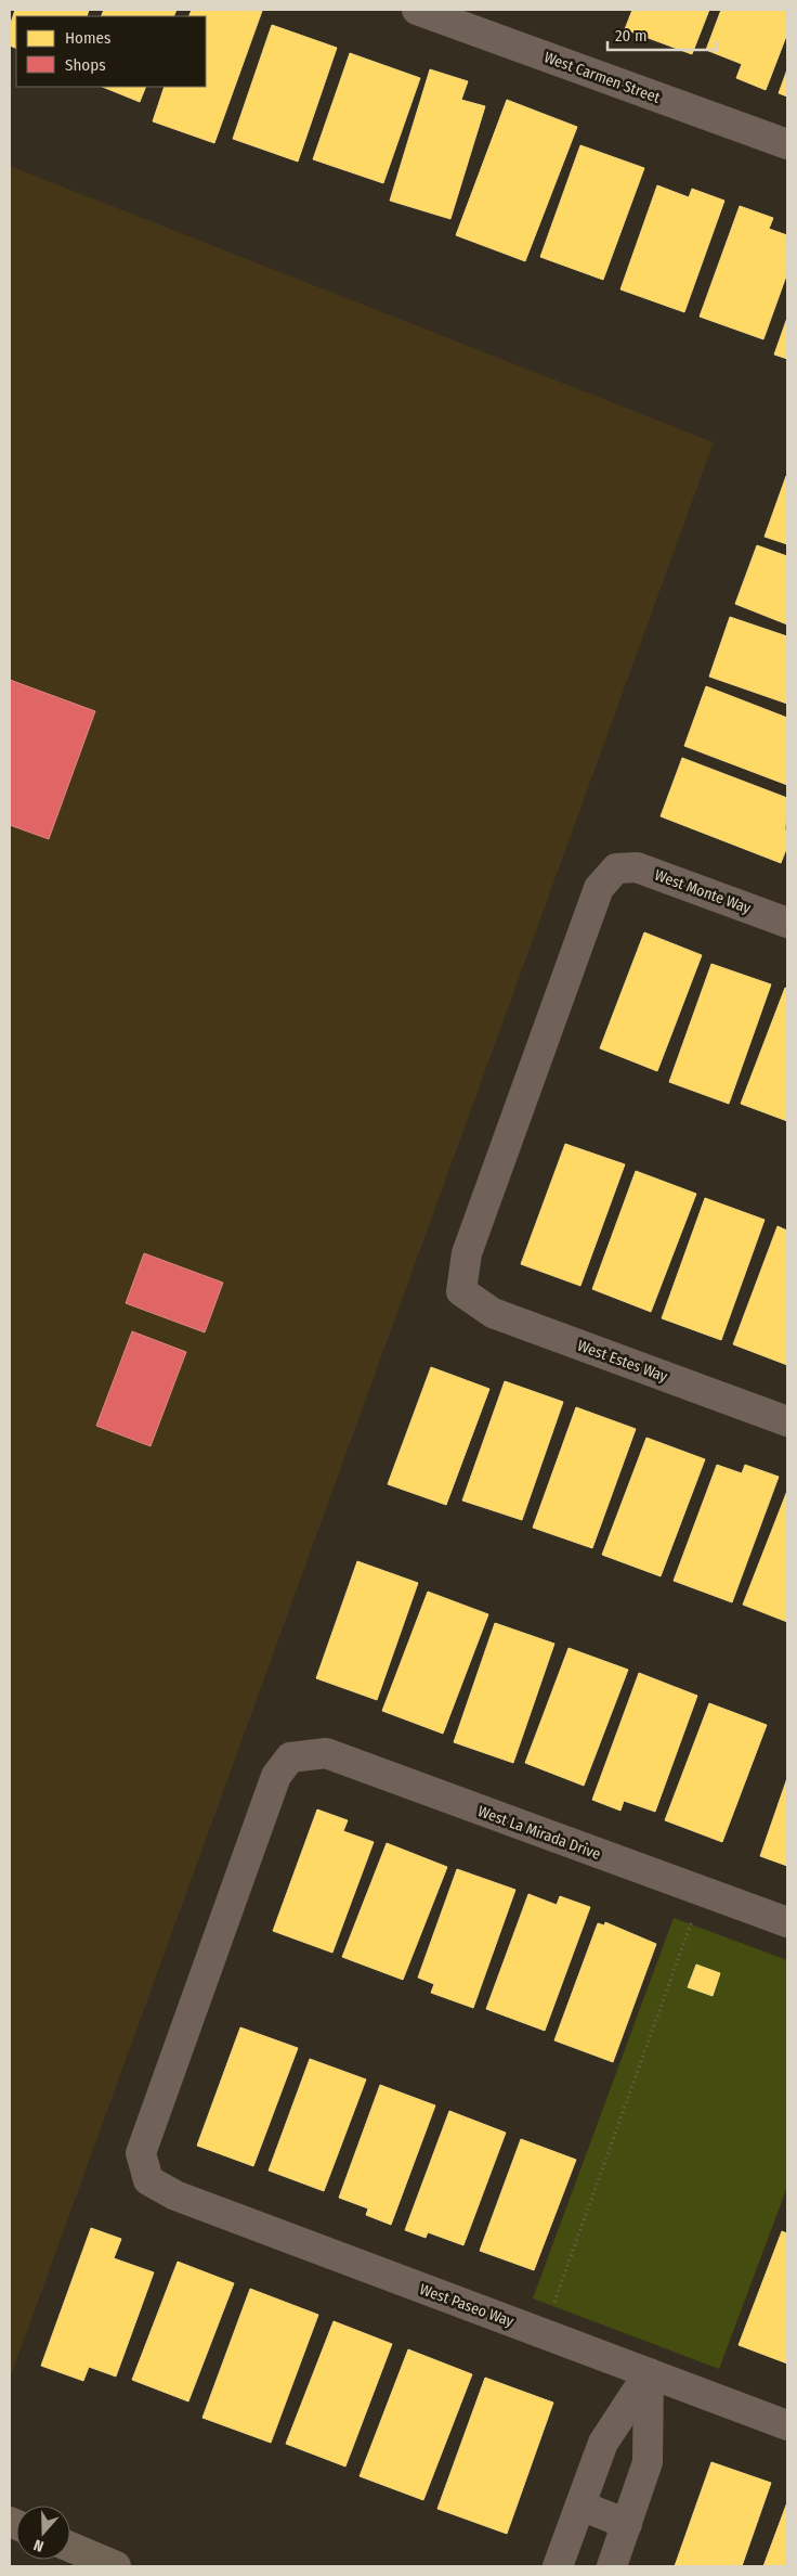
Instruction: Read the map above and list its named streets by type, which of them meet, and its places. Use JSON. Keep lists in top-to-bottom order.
{
  "streets": {
    "street": [
      "West Carmen Street",
      "West Monte Way",
      "West Estes Way",
      "West La Mirada Drive",
      "West Paseo Way"
    ]
  },
  "crossings": [
    ["West Monte Way", "West Estes Way"],
    ["West La Mirada Drive", "West Paseo Way"]
  ],
  "legend": ["Homes", "Shops"],
  "scale_bar": "20 m",
  "north": "bottom"
}
